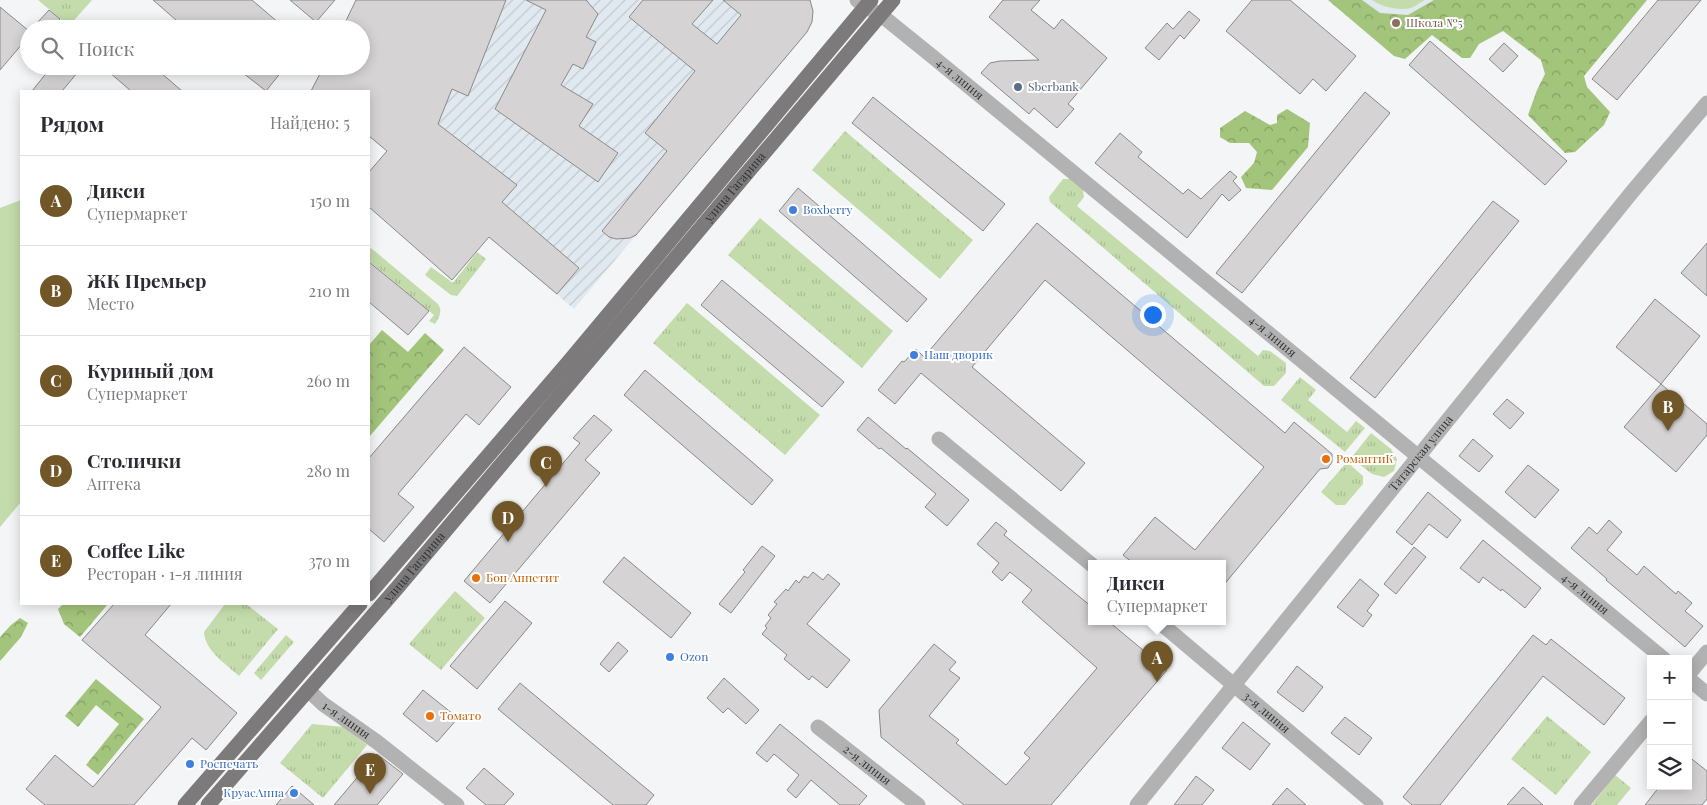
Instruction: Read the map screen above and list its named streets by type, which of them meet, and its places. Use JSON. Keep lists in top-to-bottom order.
{
  "streets": {
    "main road": ["улица Гагарина"],
    "street": [
      "4-я линия",
      "Татарская улица",
      "3-я линия",
      "1-я линия",
      "2-я линия"
    ]
  },
  "crossings": [
    ["4-я линия", "улица Гагарина"],
    ["4-я линия", "Татарская улица"],
    ["улица Гагарина", "1-я линия"],
    ["Татарская улица", "3-я линия"]
  ],
  "places": [
    "Школа №5",
    "Sberbank",
    "Boxberry",
    "Наш дворик",
    "РомантиК",
    "Бон Аппетит",
    "Ozon",
    "Томато",
    "Роспечать",
    "КруасАнна"
  ],
  "page": {
    "search": "Поиск",
    "heading": ["Рядом", "Найдено: 5"],
    "list": [
      {
        "mark": "A",
        "name": "Дикси",
        "note": "Супермаркет",
        "value": "150 m"
      },
      {
        "mark": "B",
        "name": "ЖК Премьер",
        "note": "Место",
        "value": "210 m"
      },
      {
        "mark": "C",
        "name": "Куриный дом",
        "note": "Супермаркет",
        "value": "260 m"
      },
      {
        "mark": "D",
        "name": "Столички",
        "note": "Аптека",
        "value": "280 m"
      },
      {
        "mark": "E",
        "name": "Coffee Like",
        "note": "Ресторан · 1-я линия",
        "value": "370 m"
      }
    ],
    "pins": [
      "B",
      "C",
      "D",
      "A",
      "E"
    ],
    "popup": ["Дикси", "Супермаркет"],
    "map_buttons": ["+", "−"]
  }
}
